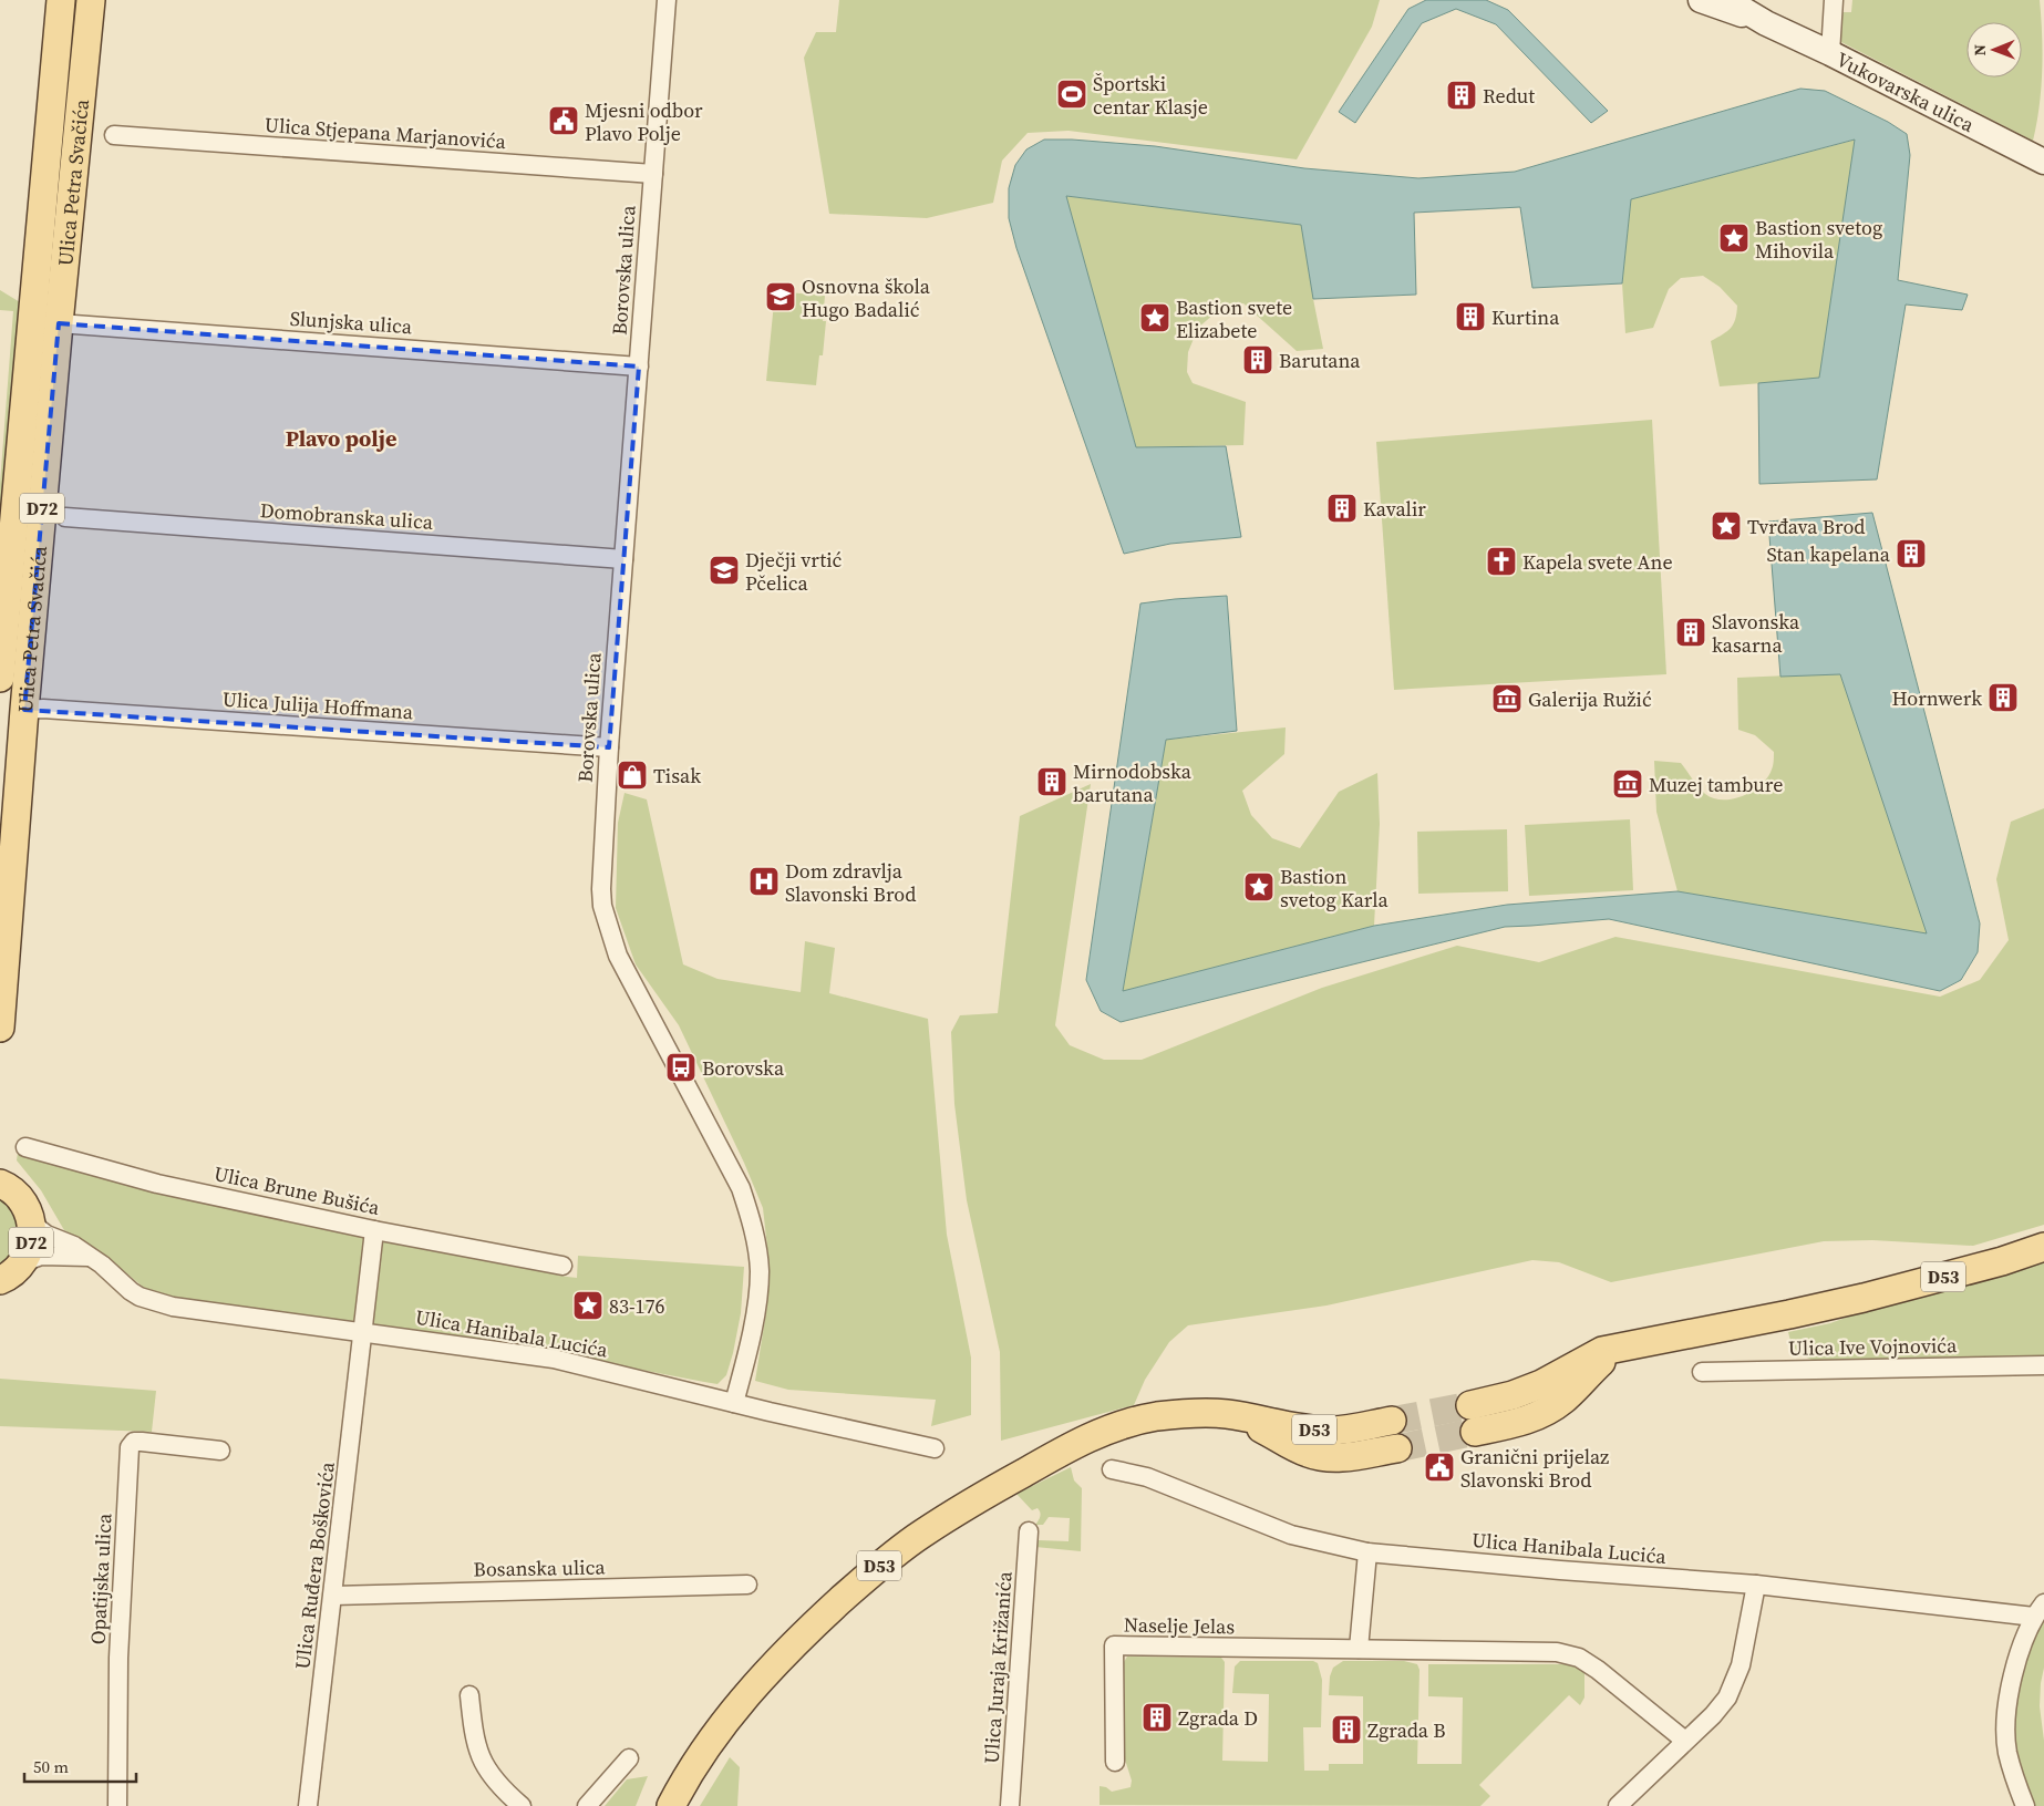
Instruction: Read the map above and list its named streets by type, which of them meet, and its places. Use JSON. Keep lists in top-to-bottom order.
{
  "streets": {
    "main road": [
      "Vukovarska ulica",
      "Ulica Petra Svačića",
      "D72",
      "D53"
    ],
    "street": [
      "Ulica Stjepana Marjanovića",
      "Borovska ulica",
      "Slunjska ulica",
      "Domobranska ulica",
      "Ulica Julija Hoffmana",
      "Ulica Brune Bušića",
      "Ulica Hanibala Lucića",
      "Ulica Ive Vojnovića",
      "Ulica Ruđera Boškovića",
      "Bosanska ulica",
      "Opatijska ulica",
      "Naselje Jelas",
      "Ulica Juraja Križanića"
    ]
  },
  "crossings": [
    ["Ulica Stjepana Marjanovića", "Borovska ulica"],
    ["Ulica Petra Svačića", "Slunjska ulica"],
    ["Ulica Petra Svačića", "Ulica Julija Hoffmana"],
    ["Borovska ulica", "Slunjska ulica"],
    ["Borovska ulica", "Domobranska ulica"],
    ["Borovska ulica", "Ulica Julija Hoffmana"],
    ["Borovska ulica", "Ulica Hanibala Lucića"],
    ["D72", "Ulica Hanibala Lucića"],
    ["Ulica Brune Bušića", "Ulica Ruđera Boškovića"],
    ["Ulica Hanibala Lucića", "Ulica Ruđera Boškovića"],
    ["Ulica Ruđera Boškovića", "Bosanska ulica"]
  ],
  "districts": ["Plavo polje"],
  "places": {
    "sports": ["Športski centar Klasje"],
    "building": [
      "Redut",
      "Kurtina",
      "Barutana",
      "Kavalir",
      "Stan kapelana",
      "Slavonska kasarna",
      "Hornwerk",
      "Mirnodobska barutana",
      "Zgrada D",
      "Zgrada B"
    ],
    "public building": ["Mjesni odbor Plavo Polje", "Granični prijelaz Slavonski Brod"],
    "place": [
      "Bastion svetog Mihovila",
      "Bastion svete Elizabete",
      "Tvrđava Brod",
      "Bastion svetog Karla",
      "83-176"
    ],
    "school or university": ["Osnovna škola Hugo Badalić", "Dječji vrtić Pčelica"],
    "church": ["Kapela svete Ane"],
    "museum": ["Galerija Ružić", "Muzej tambure"],
    "shop": ["Tisak"],
    "hospital": ["Dom zdravlja Slavonski Brod"],
    "bus stop": ["Borovska"]
  },
  "scale_bar": "50 m",
  "north": "left"
}
